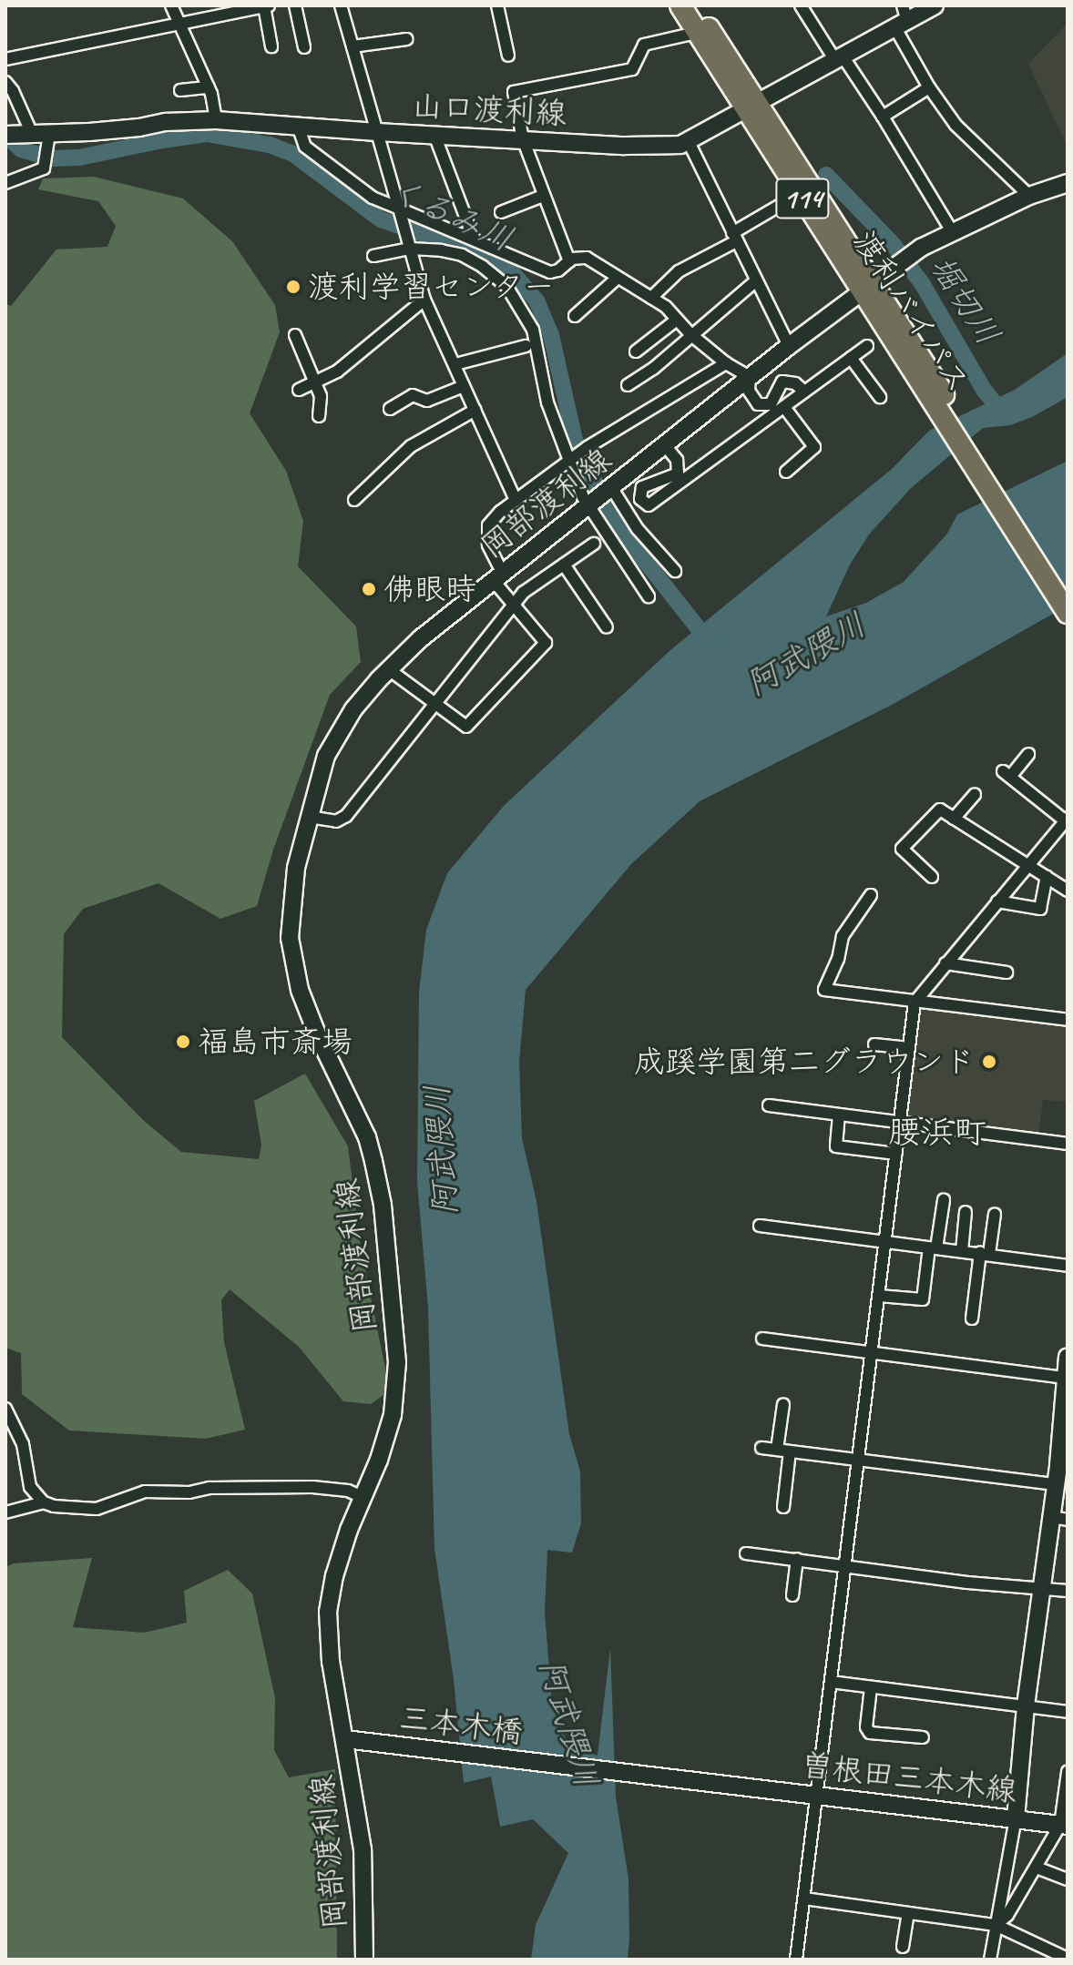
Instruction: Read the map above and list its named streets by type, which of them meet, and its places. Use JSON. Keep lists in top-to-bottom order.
{
  "streets": {
    "highway": ["114", "渡利バイパス"],
    "main road": [
      "山口渡利線",
      "岡部渡利線",
      "三本木橋",
      "曽根田三本木線"
    ]
  },
  "crossings": [
    ["山口渡利線", "渡利バイパス"],
    ["渡利バイパス", "岡部渡利線"],
    ["岡部渡利線", "三本木橋"],
    ["三本木橋", "曽根田三本木線"]
  ],
  "districts": ["腰浜町"],
  "water": ["くるみ川", "堀切川", "阿武隈川"],
  "places": [
    "渡利学習センター",
    "佛眼時",
    "福島市斎場",
    "成蹊学園第二グラウンド"
  ]
}
